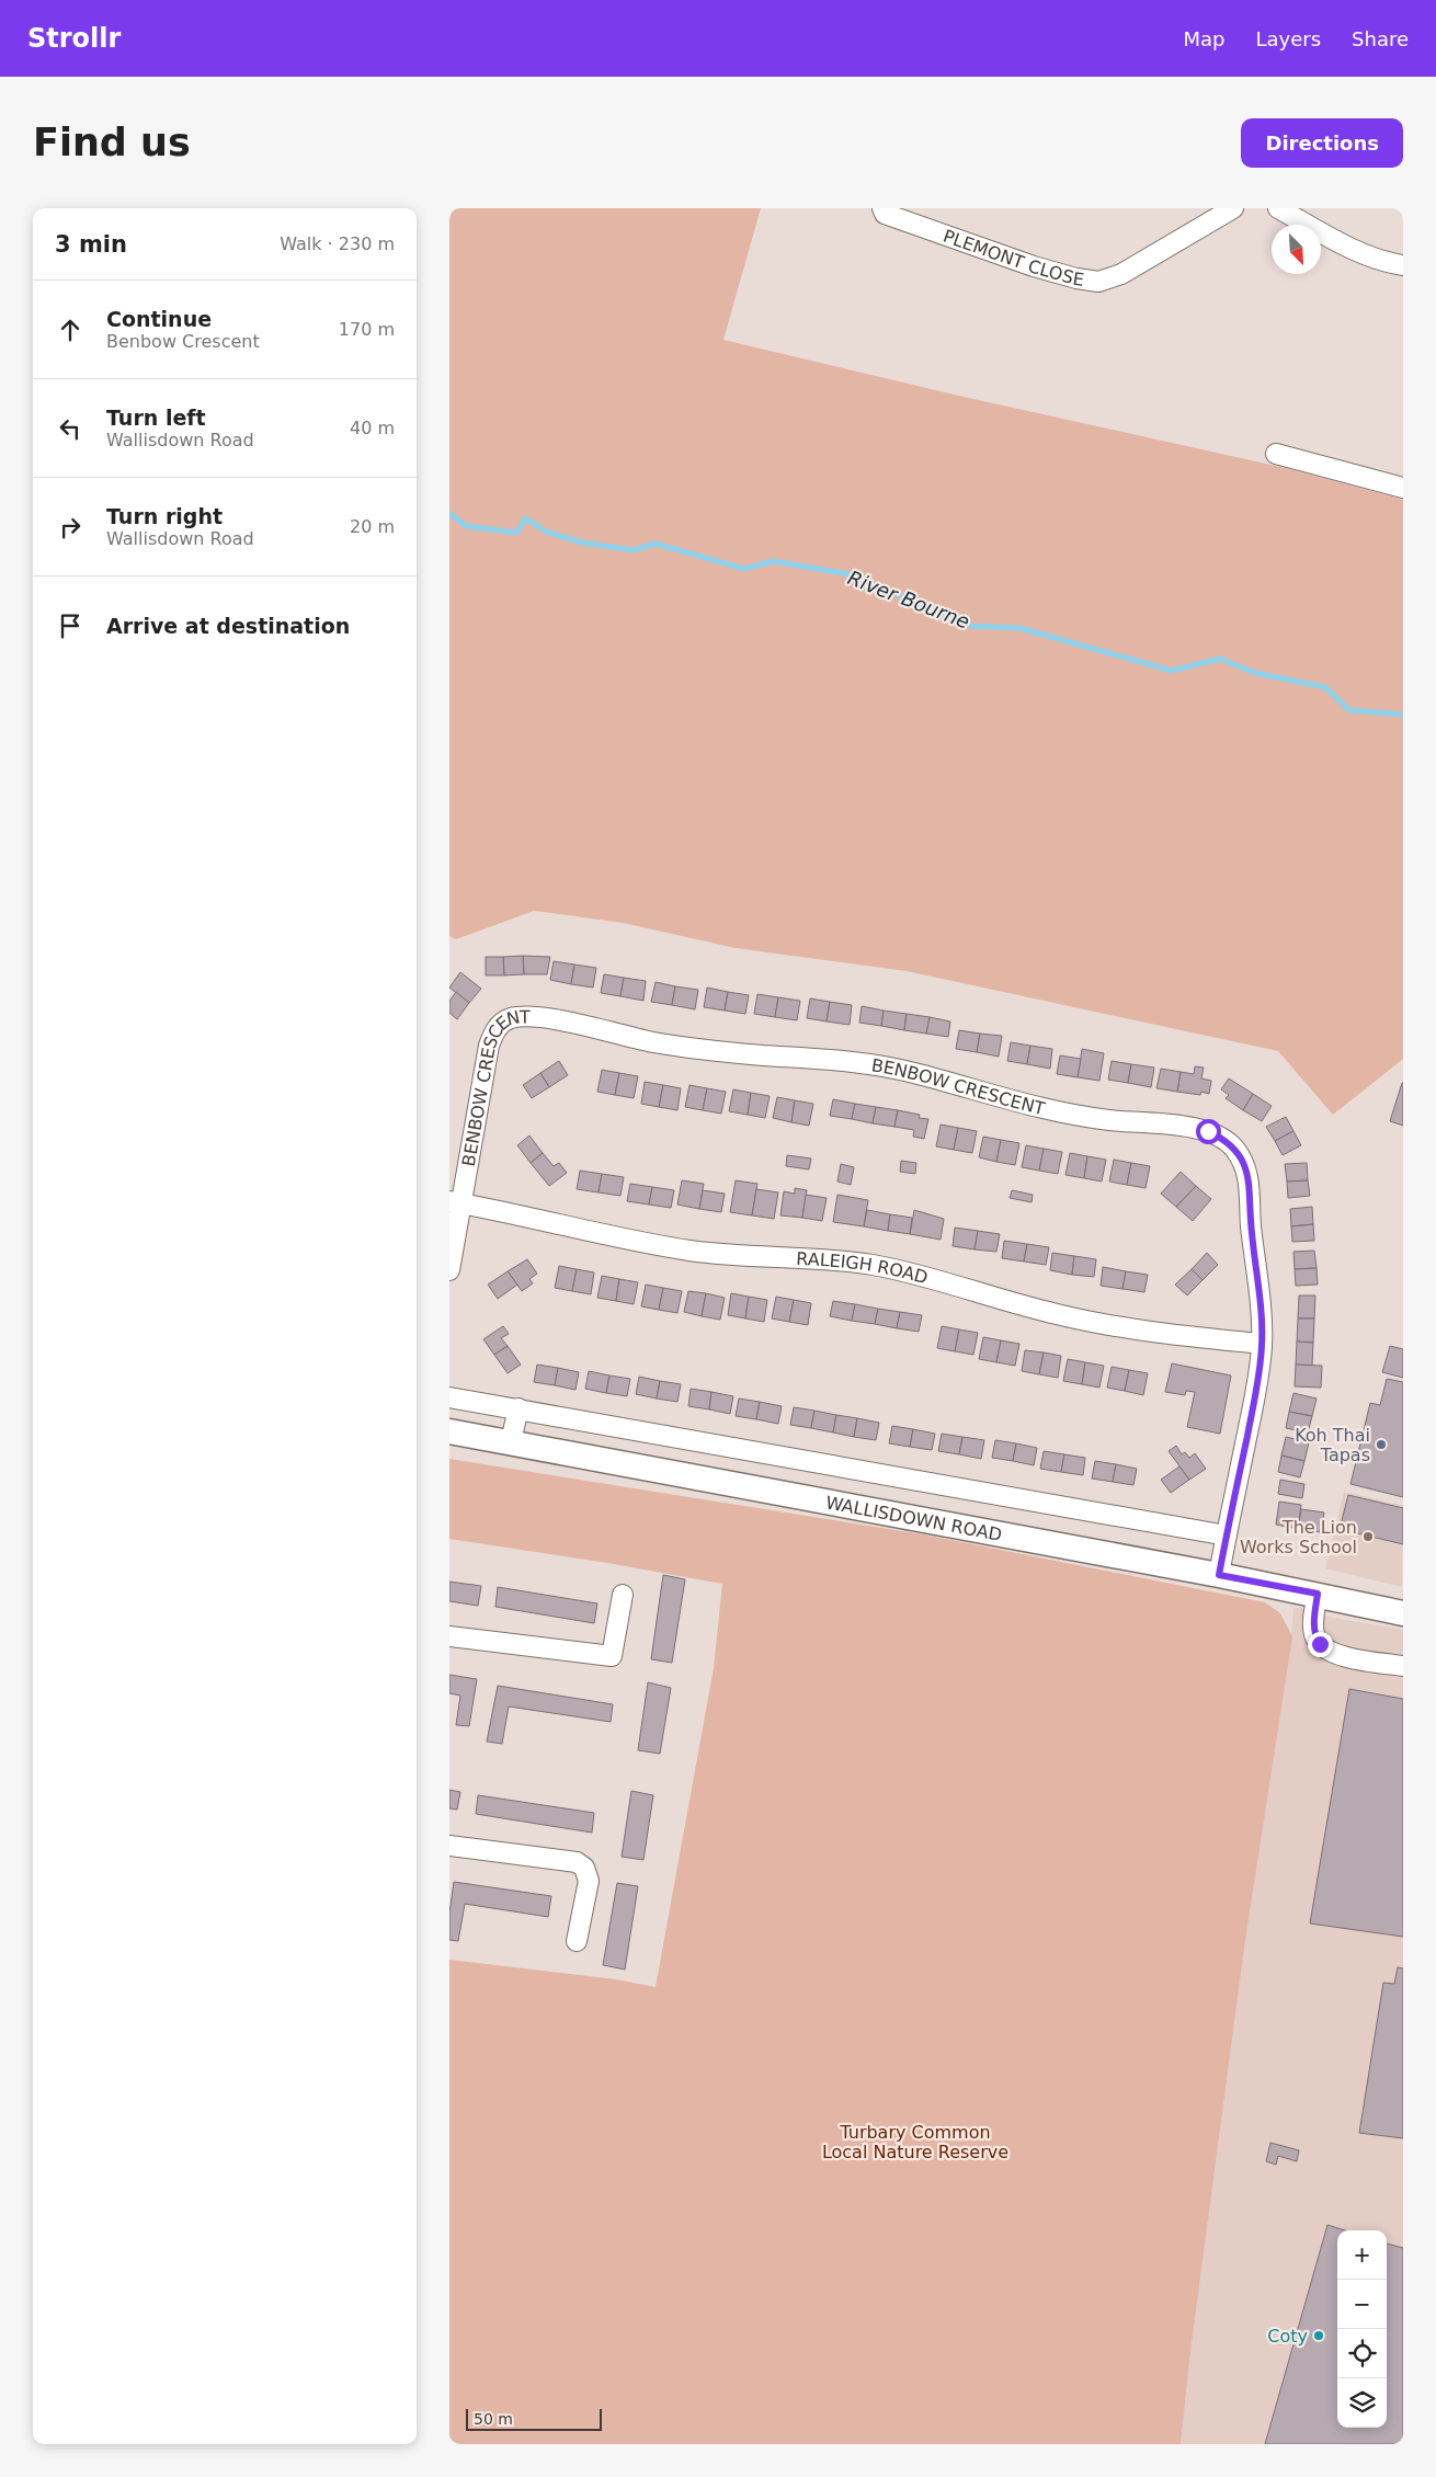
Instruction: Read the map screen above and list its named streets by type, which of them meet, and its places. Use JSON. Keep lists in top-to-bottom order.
{
  "streets": {
    "main road": ["WALLISDOWN ROAD"],
    "street": ["PLEMONT CLOSE", "BENBOW CRESCENT", "RALEIGH ROAD"]
  },
  "crossings": [
    ["BENBOW CRESCENT", "RALEIGH ROAD"],
    ["BENBOW CRESCENT", "WALLISDOWN ROAD"]
  ],
  "water": ["River Bourne"],
  "parks": ["Turbary Common Local Nature Reserve"],
  "places": ["Koh Thai Tapas", "The Lion Works School", "Coty"],
  "scale_bar": "50 m",
  "north": "bottom right",
  "page": {
    "header": "Strollr",
    "nav": ["Map", "Layers", "Share"],
    "buttons": "Directions",
    "title": "Find us",
    "heading": ["3 min", "Walk · 230 m"],
    "list": [
      ["Continue", "Benbow Crescent", "170 m"],
      ["Turn left", "Wallisdown Road", "40 m"],
      ["Turn right", "Wallisdown Road", "20 m"],
      "Arrive at destination"
    ],
    "map_buttons": ["+", "−"],
    "scale": "50 m"
  }
}
